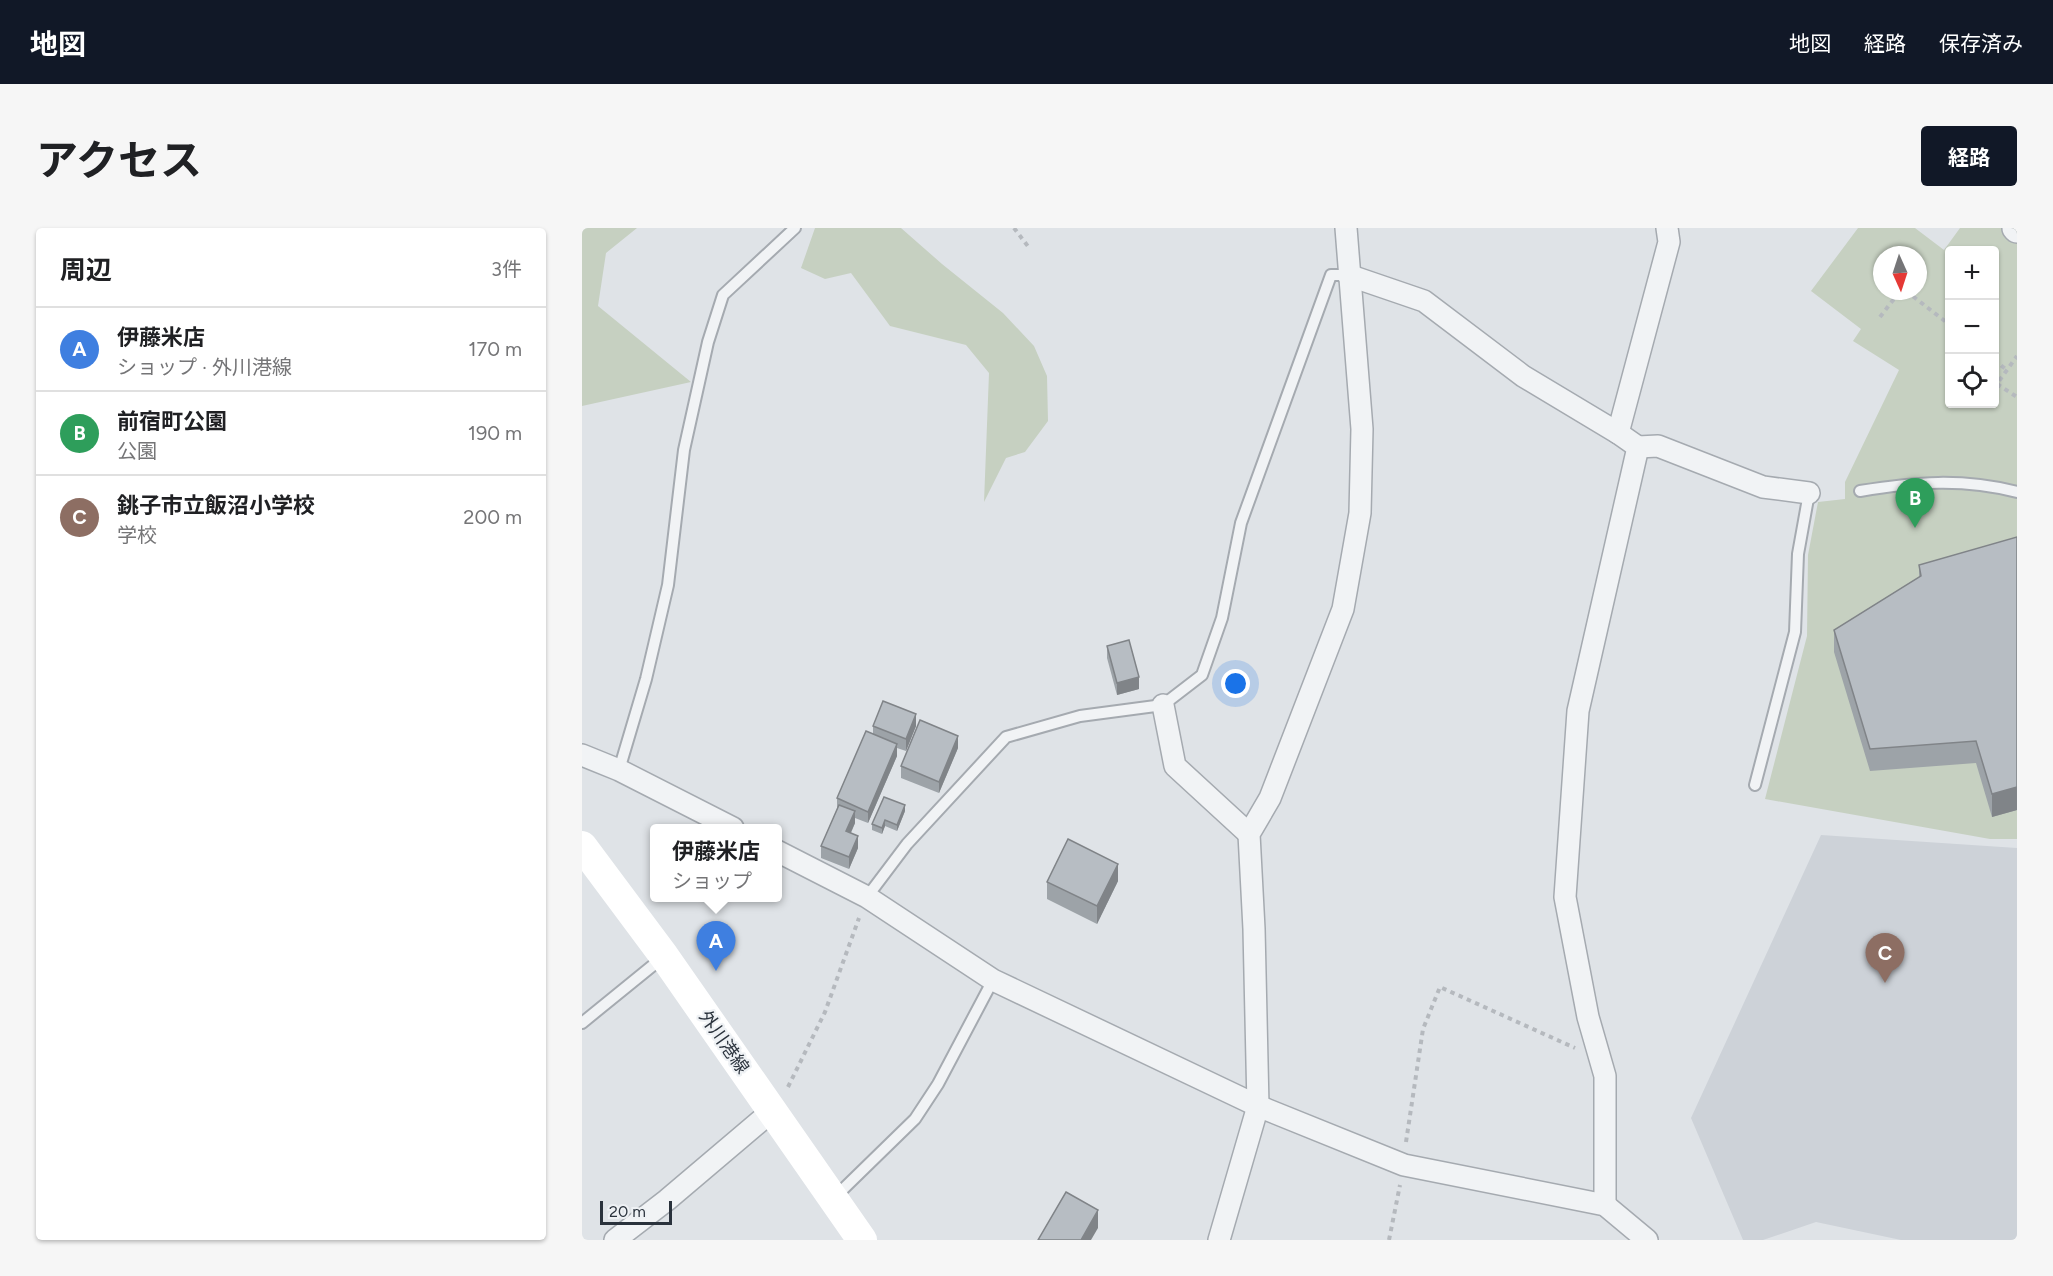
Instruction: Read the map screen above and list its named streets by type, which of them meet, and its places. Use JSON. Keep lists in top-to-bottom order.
{
  "streets": {
    "main road": ["外川港線"]
  },
  "scale_bar": "20 m",
  "north": "bottom",
  "page": {
    "header": "地図",
    "nav": ["地図", "経路", "保存済み"],
    "title": "アクセス",
    "buttons": "経路",
    "heading": ["周辺", "3件"],
    "map_buttons": ["+", "−"],
    "list": [
      {
        "mark": "A",
        "name": "伊藤米店",
        "note": "ショップ · 外川港線",
        "value": "170 m"
      },
      {
        "mark": "B",
        "name": "前宿町公園",
        "note": "公園",
        "value": "190 m"
      },
      {
        "mark": "C",
        "name": "銚子市立飯沼小学校",
        "note": "学校",
        "value": "200 m"
      }
    ],
    "pins": ["B", "A", "C"],
    "popup": ["伊藤米店", "ショップ"],
    "scale": "20 m"
  }
}
